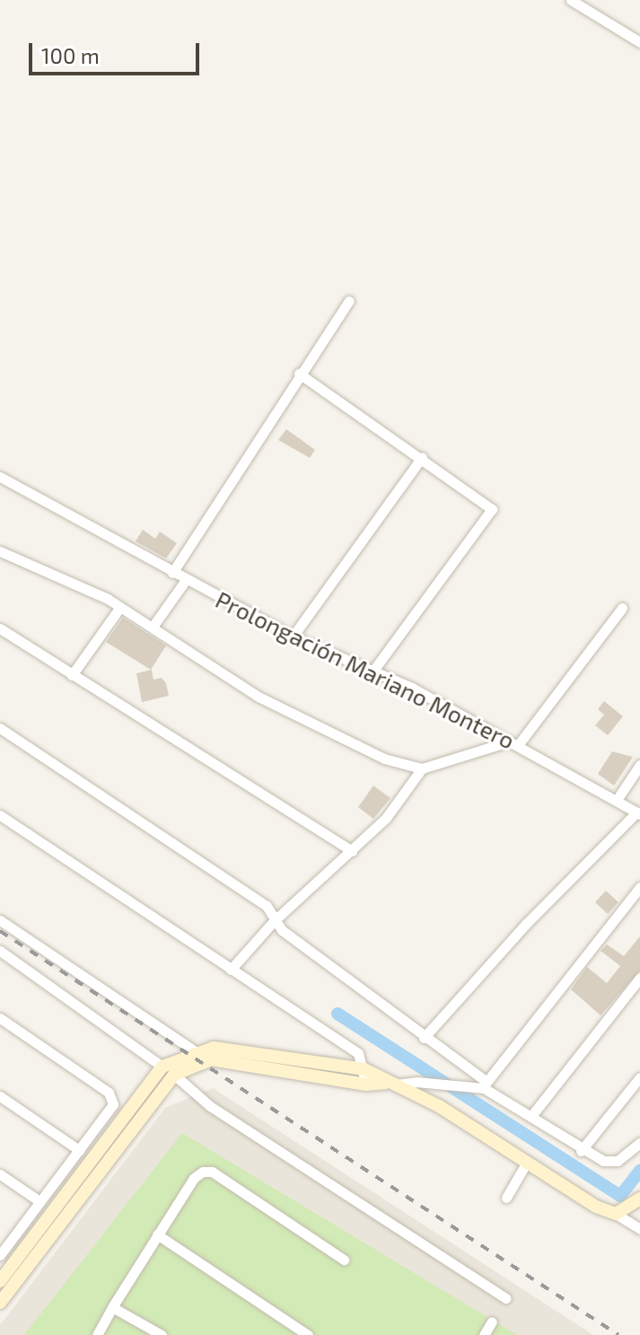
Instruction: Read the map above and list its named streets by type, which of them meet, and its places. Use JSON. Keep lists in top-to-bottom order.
{
  "streets": {
    "street": ["Prolongación Mariano Montero"]
  },
  "scale_bar": "100 m"
}
